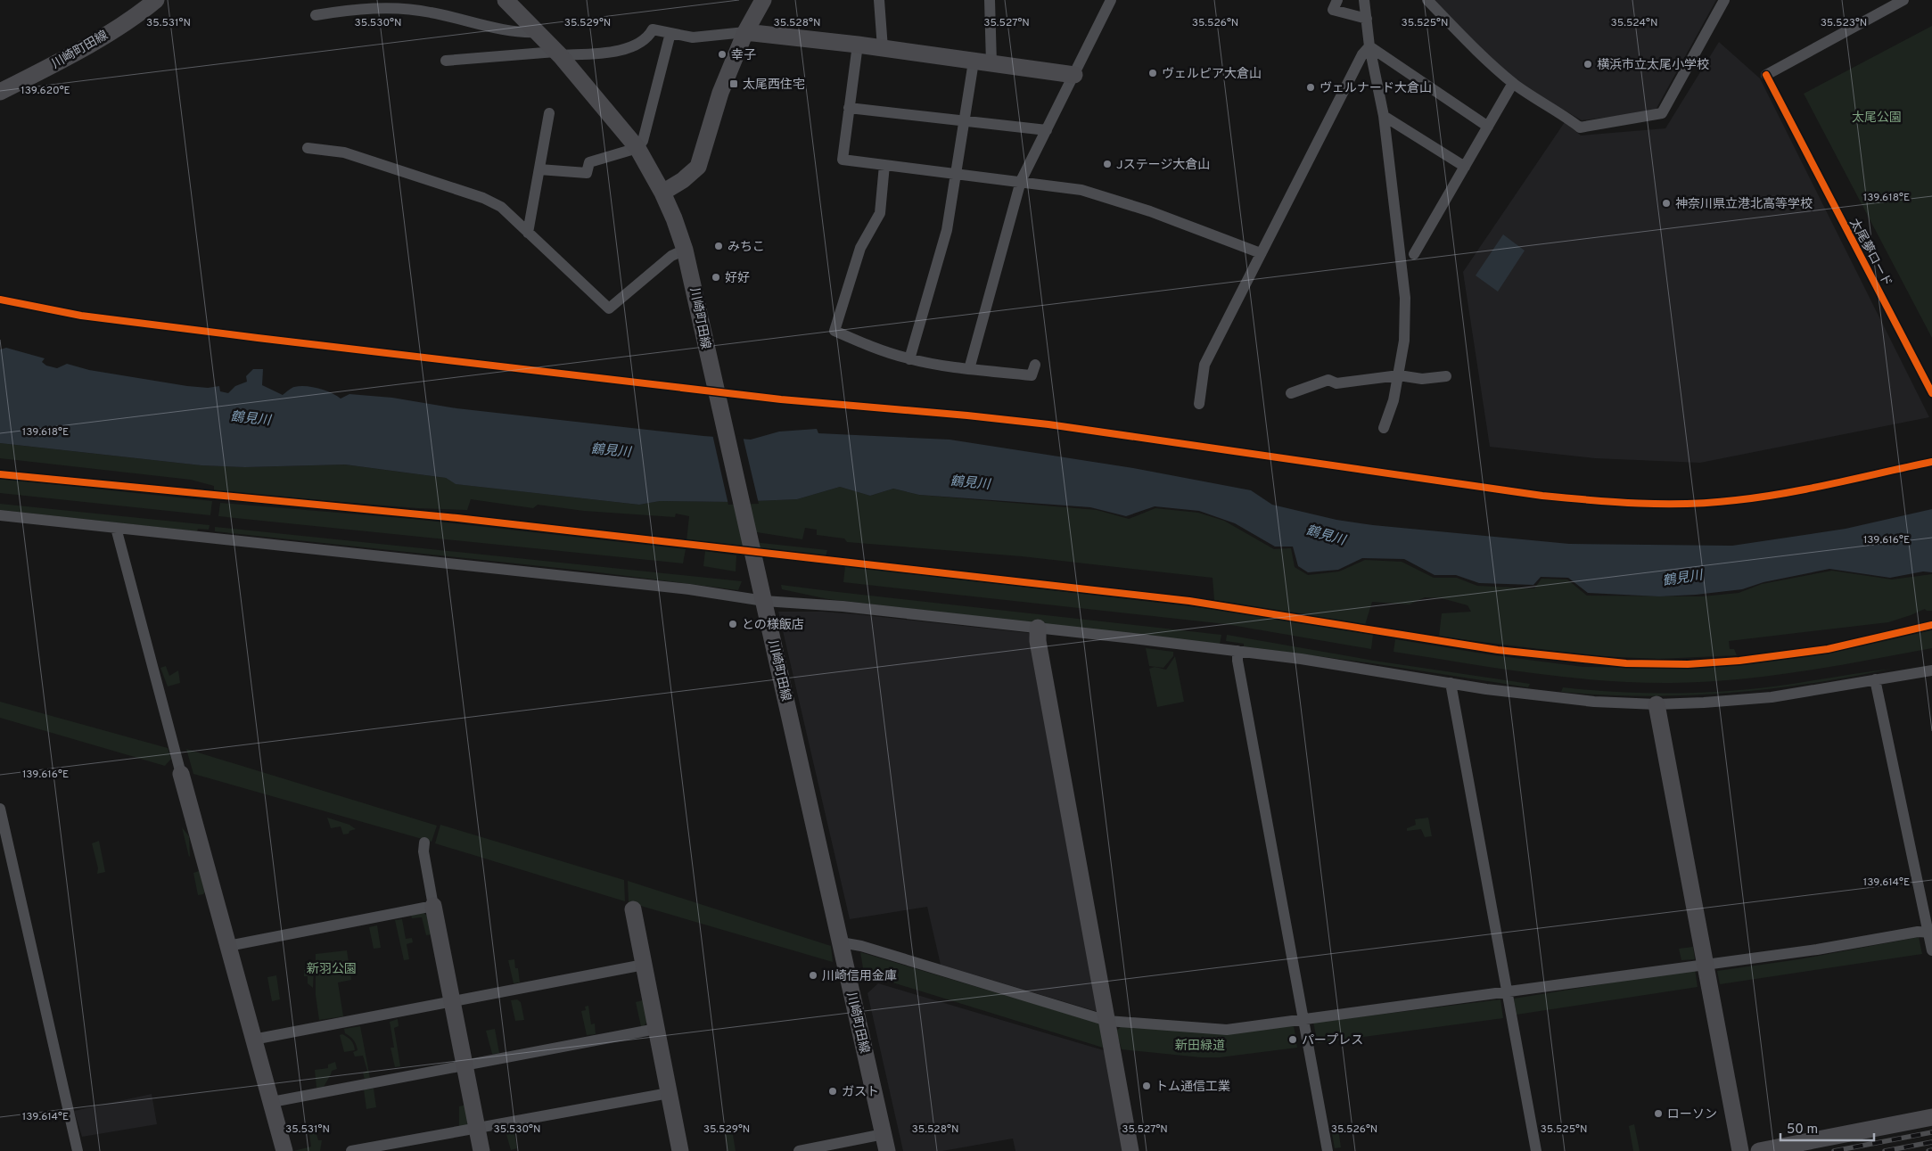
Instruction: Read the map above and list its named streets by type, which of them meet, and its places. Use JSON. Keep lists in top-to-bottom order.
{
  "streets": {
    "street": ["川崎町田線"],
    "cycle path": ["太尾夢ロード"]
  },
  "water": ["鶴見川"],
  "parks": ["太尾公園", "新羽公園", "新田緑道"],
  "places": {
    "other": [
      "幸子",
      "横浜市立太尾小学校",
      "ヴェルピア大倉山",
      "ヴェルナード大倉山",
      "Jステージ大倉山",
      "神奈川県立港北高等学校",
      "みちこ",
      "好好",
      "との様飯店",
      "川崎信用金庫",
      "パープレス",
      "トム通信工業",
      "ガスト",
      "ローソン"
    ],
    "transit": ["太尾西住宅"]
  },
  "scale_bar": "50 m",
  "coordinates": [
    "35.531°N",
    "35.530°N",
    "35.529°N",
    "35.528°N",
    "35.527°N",
    "35.526°N",
    "35.525°N",
    "35.524°N",
    "35.523°N",
    "139.620°E",
    "139.618°E",
    "139.616°E",
    "139.614°E"
  ]
}
